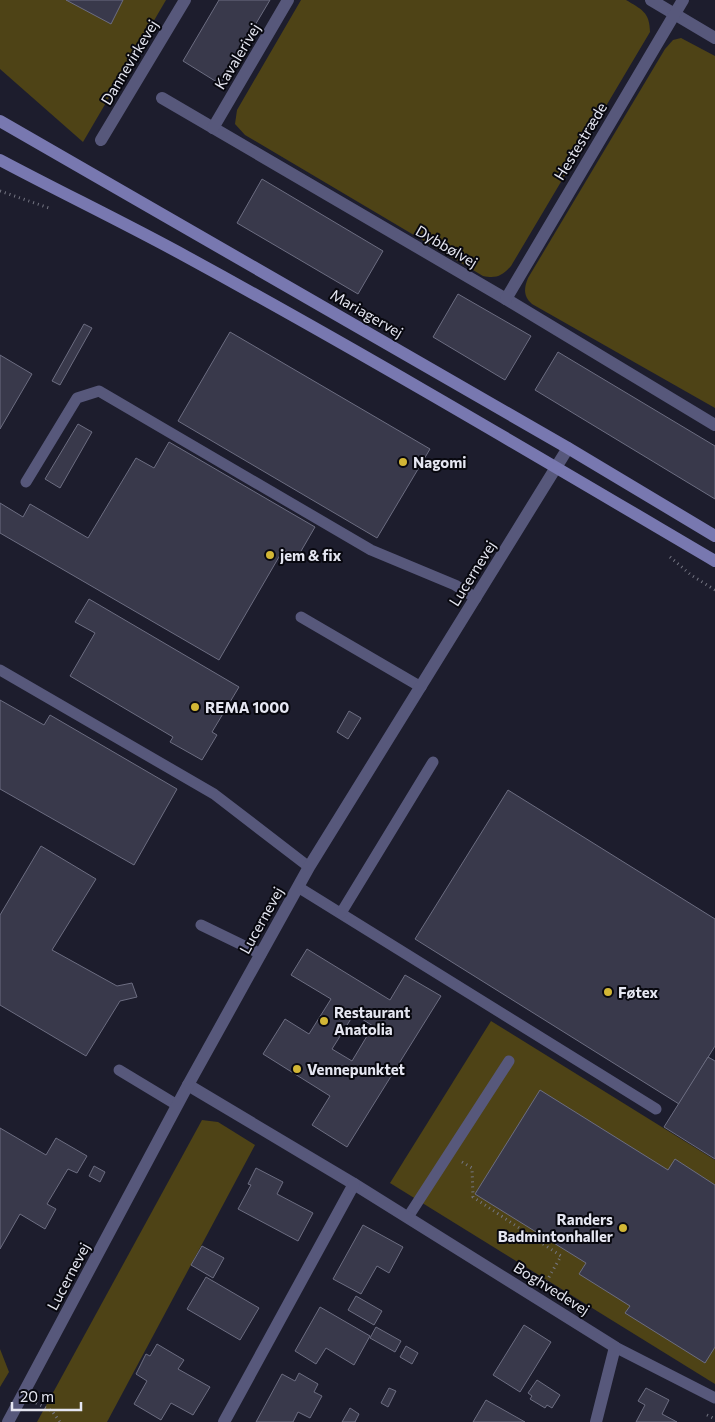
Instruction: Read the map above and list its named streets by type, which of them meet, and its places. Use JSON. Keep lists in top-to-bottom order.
{
  "streets": {
    "street": [
      "Kavalerivej",
      "Dannevirkevej",
      "Hestestræde",
      "Dybbølvej",
      "Mariagervej",
      "Lucernevej",
      "Boghvedevej"
    ]
  },
  "crossings": [
    ["Kavalerivej", "Dybbølvej"],
    ["Hestestræde", "Dybbølvej"],
    ["Mariagervej", "Lucernevej"],
    ["Lucernevej", "Boghvedevej"]
  ],
  "places": [
    "Nagomi",
    "jem & fix",
    "REMA 1000",
    "Føtex",
    "Restaurant Anatolia",
    "Vennepunktet",
    "Randers Badmintonhaller"
  ],
  "scale_bar": "20 m"
}
